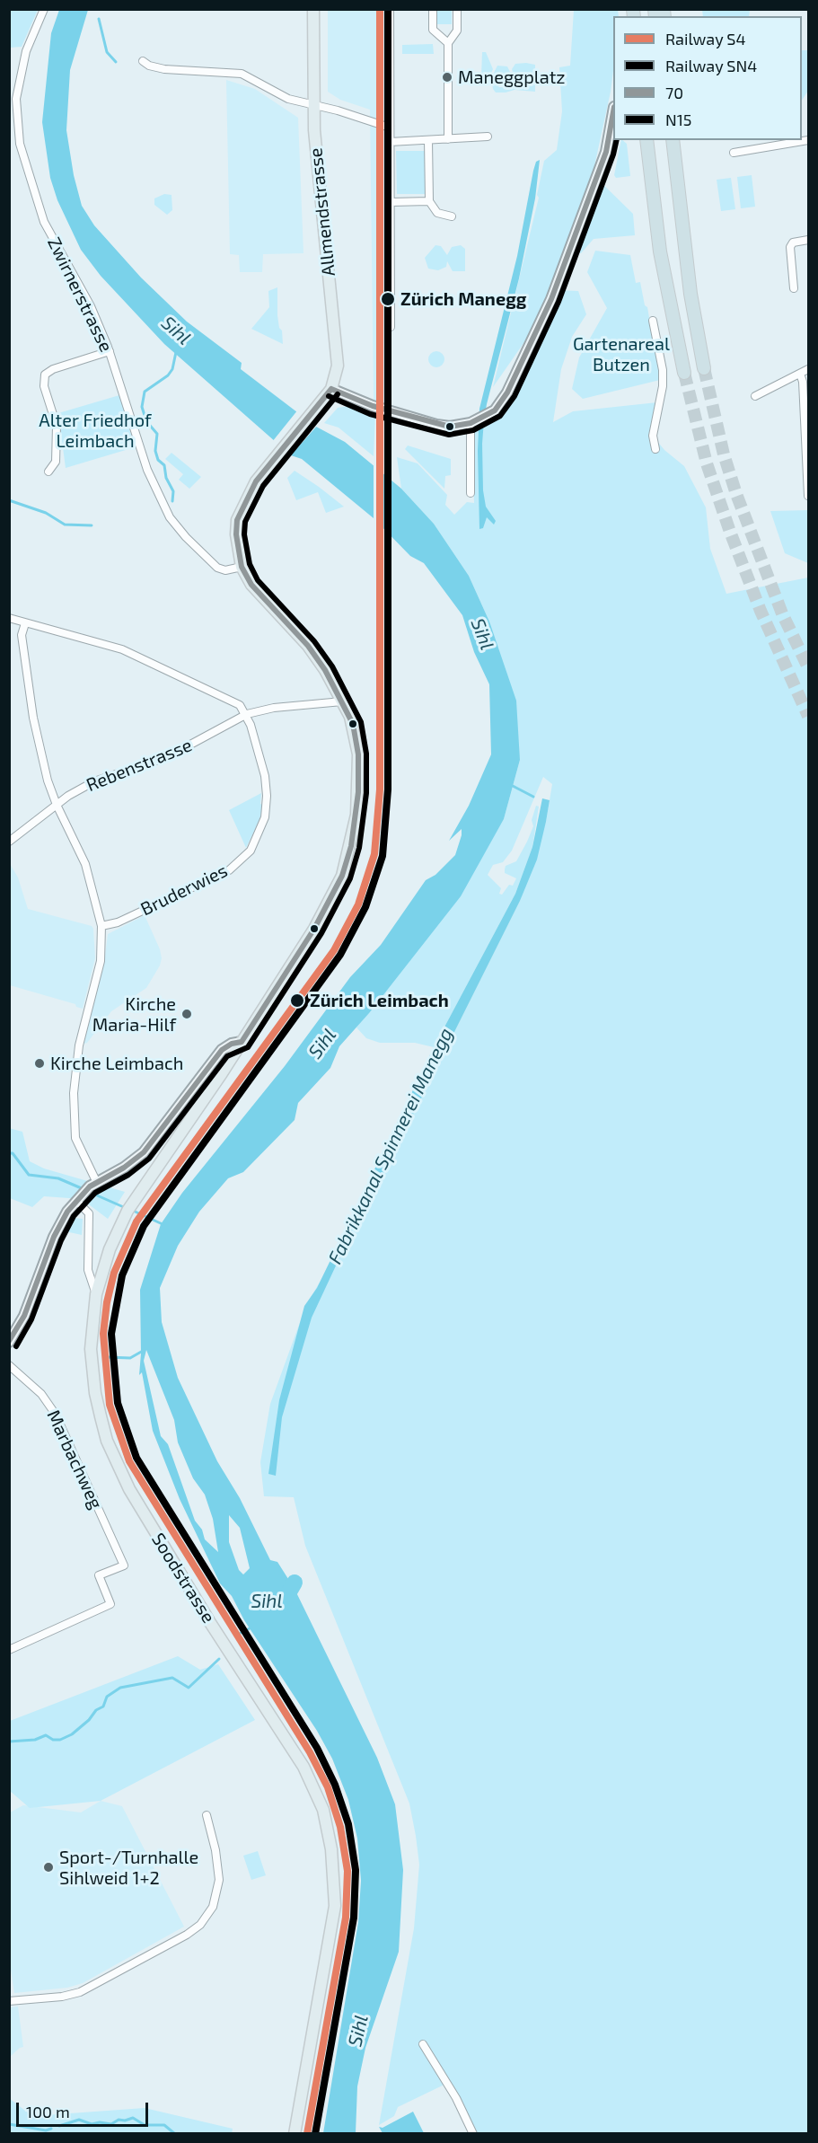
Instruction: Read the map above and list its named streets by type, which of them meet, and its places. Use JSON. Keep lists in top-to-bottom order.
{
  "streets": {
    "main road": ["Allmendstrasse", "Soodstrasse"],
    "street": [
      "Zwirnerstrasse",
      "Rebenstrasse",
      "Bruderwies",
      "Marbachweg"
    ]
  },
  "crossings": [
    ["Allmendstrasse", "Zwirnerstrasse"],
    ["Allmendstrasse", "Soodstrasse"],
    ["Zwirnerstrasse", "Soodstrasse"],
    ["Rebenstrasse", "Bruderwies"],
    ["Rebenstrasse", "Soodstrasse"]
  ],
  "water": ["Sihl", "Fabrikkanal Spinnerei Manegg"],
  "parks": ["Gartenareal Butzen", "Alter Friedhof Leimbach"],
  "places": [
    "Maneggplatz",
    "Zürich Manegg",
    "Zürich Leimbach",
    "Kirche Maria-Hilf",
    "Kirche Leimbach",
    "Sport-/Turnhalle Sihlweid 1+2"
  ],
  "lines": [
    "rail line S4",
    "rail line SN4",
    "transit line 70",
    "transit line N15"
  ],
  "legend": [
    "Railway S4",
    "Railway SN4",
    "70",
    "N15"
  ],
  "scale_bar": "100 m"
}
